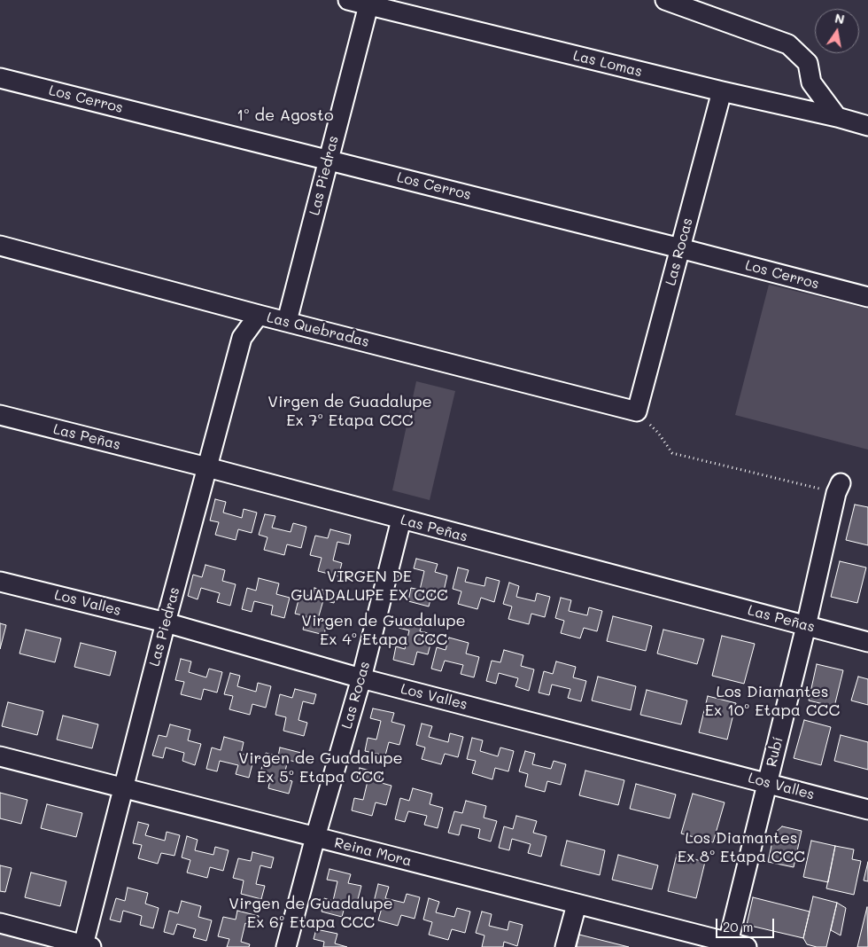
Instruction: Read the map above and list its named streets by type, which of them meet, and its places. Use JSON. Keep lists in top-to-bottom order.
{
  "streets": {
    "street": [
      "Las Lomas",
      "Los Cerros",
      "Las Piedras",
      "Las Rocas",
      "Las Quebradas",
      "Las Peñas",
      "Los Valles",
      "Rubí",
      "Reina Mora"
    ]
  },
  "crossings": [
    ["Las Lomas", "Las Piedras"],
    ["Las Lomas", "Las Rocas"],
    ["Los Cerros", "Las Piedras"],
    ["Los Cerros", "Las Rocas"],
    ["Las Piedras", "Las Quebradas"],
    ["Las Piedras", "Las Peñas"],
    ["Las Piedras", "Los Valles"],
    ["Las Piedras", "Reina Mora"],
    ["Las Rocas", "Las Quebradas"],
    ["Las Rocas", "Las Peñas"],
    ["Las Rocas", "Los Valles"],
    ["Las Rocas", "Reina Mora"],
    ["Las Peñas", "Rubí"],
    ["Los Valles", "Rubí"],
    ["Rubí", "Reina Mora"]
  ],
  "districts": [
    "1º de Agosto",
    "Virgen de Guadalupe Ex 7º Etapa CCC",
    "VIRGEN DE GUADALUPE EX CCC",
    "Virgen de Guadalupe Ex 4º Etapa CCC",
    "Los Diamantes Ex 10º Etapa CCC",
    "Virgen de Guadalupe Ex 5º Etapa CCC",
    "Los Diamantes Ex 8º Etapa CCC",
    "Virgen de Guadalupe Ex 6º Etapa CCC"
  ],
  "scale_bar": "20 m",
  "north": "top"
}
